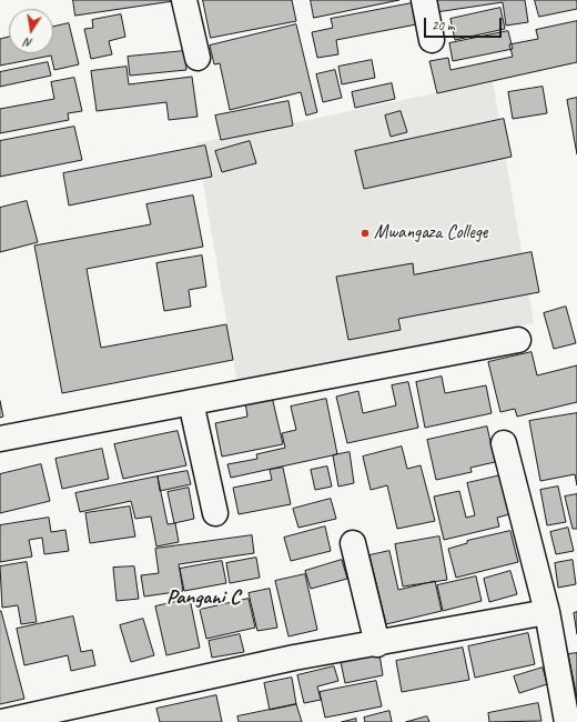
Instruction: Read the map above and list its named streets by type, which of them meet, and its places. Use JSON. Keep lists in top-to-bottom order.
{
  "districts": ["Pangani C"],
  "places": ["Mwangaza College"],
  "scale_bar": "20 m",
  "north": "bottom"
}
